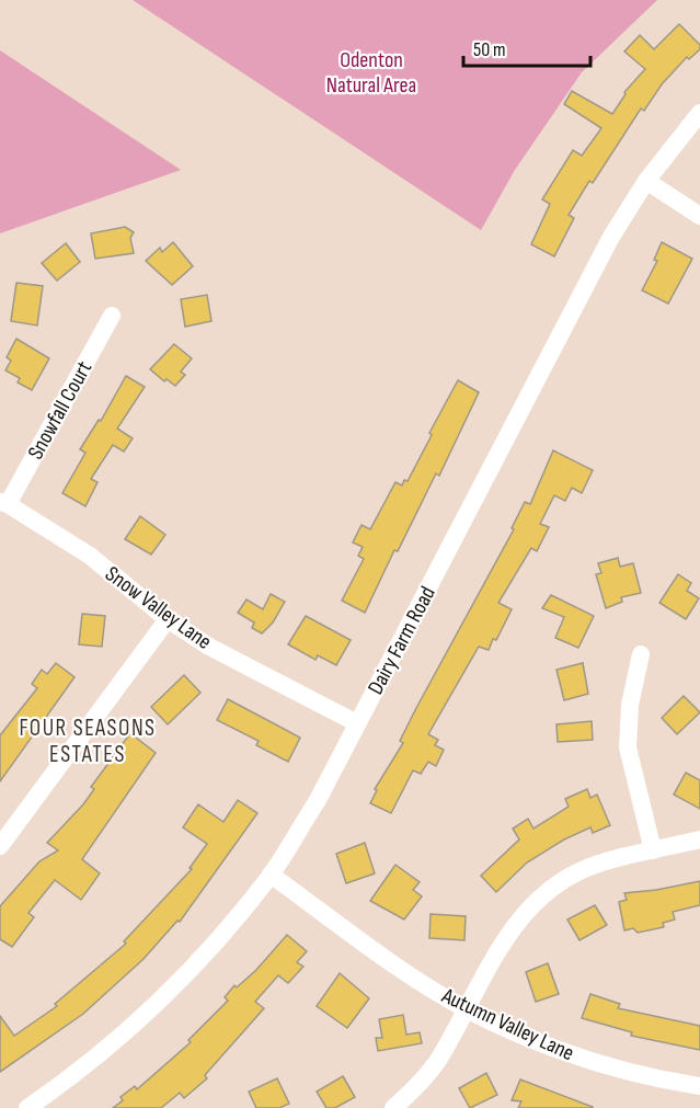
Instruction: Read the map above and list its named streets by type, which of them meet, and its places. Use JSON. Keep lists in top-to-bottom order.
{
  "streets": {
    "street": [
      "Snowfall Court",
      "Snow Valley Lane",
      "Dairy Farm Road",
      "Autumn Valley Lane"
    ]
  },
  "crossings": [
    ["Snowfall Court", "Snow Valley Lane"],
    ["Snow Valley Lane", "Dairy Farm Road"],
    ["Dairy Farm Road", "Autumn Valley Lane"]
  ],
  "districts": ["FOUR SEASONS ESTATES"],
  "parks": ["Odenton Natural Area"],
  "scale_bar": "50 m"
}
